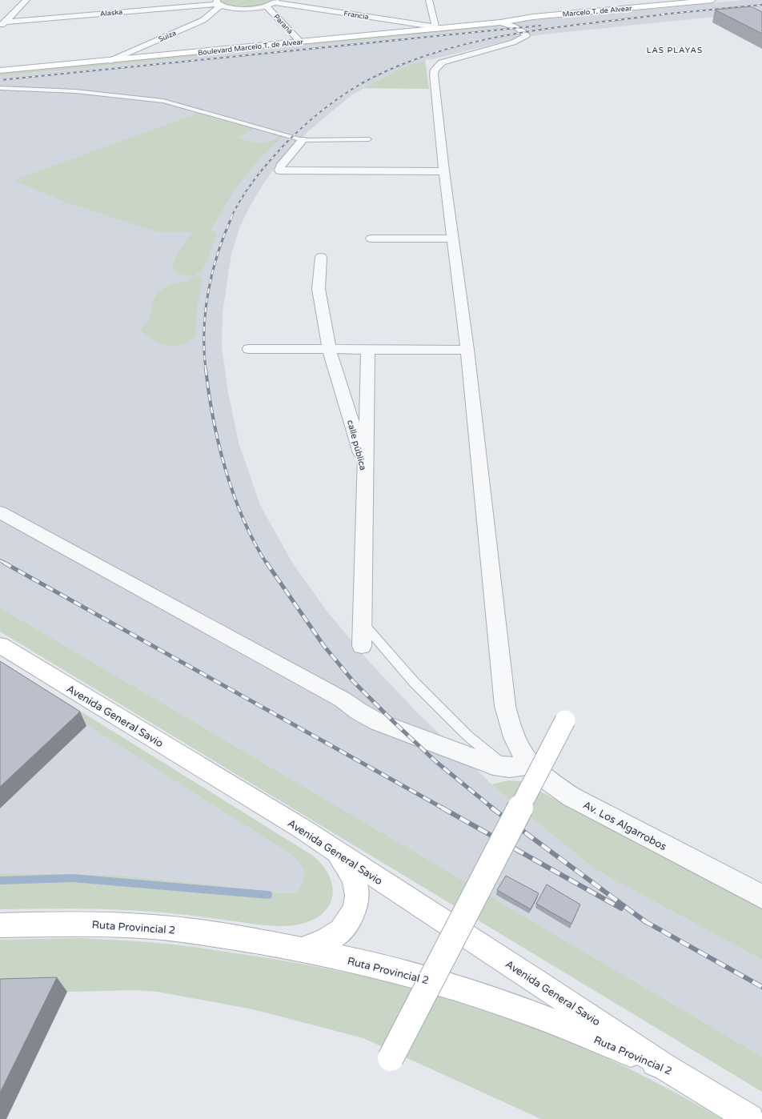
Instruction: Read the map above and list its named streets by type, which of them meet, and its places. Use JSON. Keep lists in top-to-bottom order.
{
  "streets": {
    "main road": [
      "Marcelo T. de Alvear",
      "Boulevard Marcelo T. de Alvear",
      "Avenida General Savio",
      "Ruta Provincial 2"
    ],
    "street": [
      "Alaska",
      "Francia",
      "Paraná",
      "Suiza",
      "calle pública",
      "Av. Los Algarrobos"
    ]
  },
  "crossings": [
    ["Marcelo T. de Alvear", "Boulevard Marcelo T. de Alvear"],
    ["Marcelo T. de Alvear", "Av. Los Algarrobos"],
    ["Alaska", "Paraná"],
    ["Alaska", "Suiza"],
    ["Francia", "Boulevard Marcelo T. de Alvear"],
    ["Paraná", "Boulevard Marcelo T. de Alvear"],
    ["Suiza", "Boulevard Marcelo T. de Alvear"],
    ["Boulevard Marcelo T. de Alvear", "Av. Los Algarrobos"],
    ["Avenida General Savio", "Ruta Provincial 2"]
  ],
  "districts": ["LAS PLAYAS"]
}
